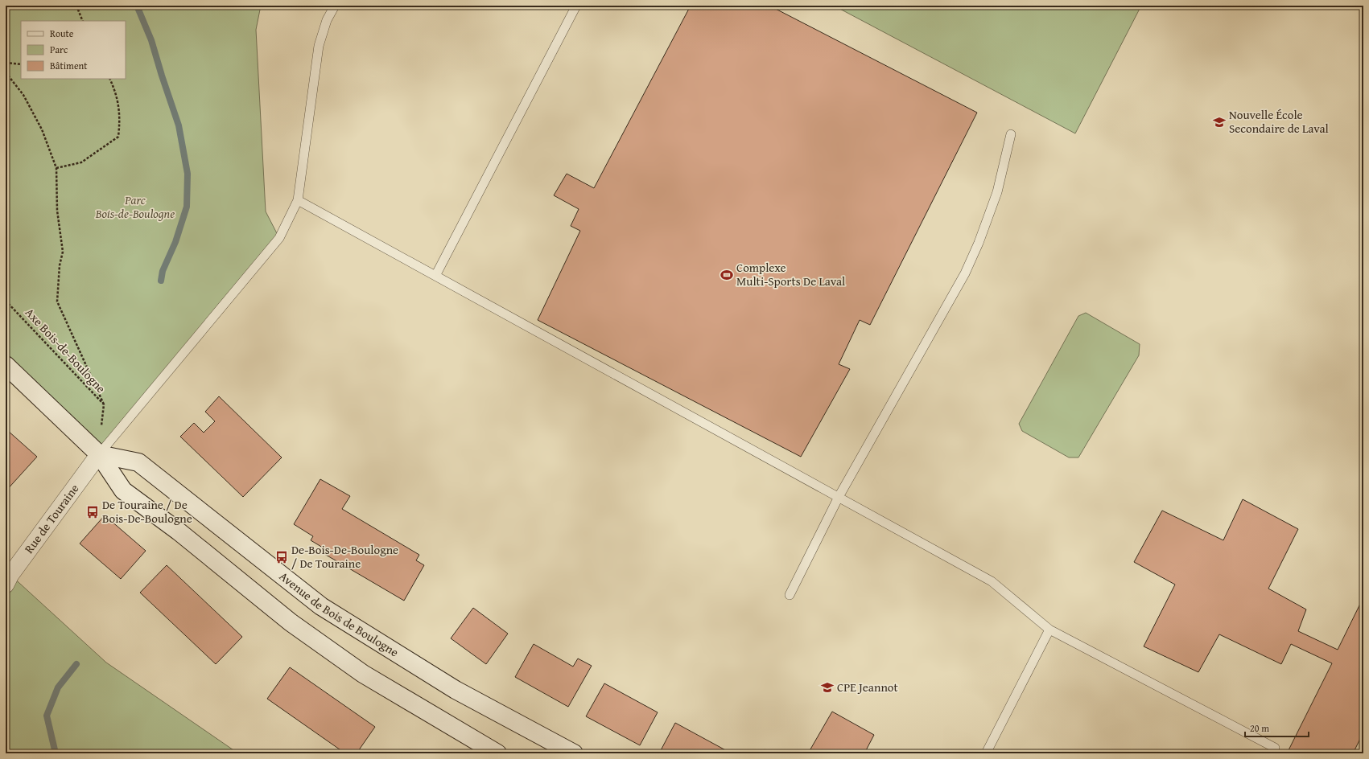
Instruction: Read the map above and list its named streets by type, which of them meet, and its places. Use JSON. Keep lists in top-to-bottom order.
{
  "streets": {
    "street": ["Rue de Touraine", "Avenue de Bois de Boulogne"],
    "path": ["Axe Bois-de-Boulogne"]
  },
  "crossings": [
    ["Axe Bois-de-Boulogne", "Rue de Touraine"],
    ["Axe Bois-de-Boulogne", "Avenue de Bois de Boulogne"],
    ["Rue de Touraine", "Avenue de Bois de Boulogne"]
  ],
  "parks": ["Parc Bois-de-Boulogne"],
  "places": {
    "school or university": ["Nouvelle École Secondaire de Laval", "CPE Jeannot"],
    "sports": ["Complexe Multi-Sports De Laval"],
    "bus stop": ["De Touraine / De Bois-De-Boulogne", "De-Bois-De-Boulogne / De Touraine"]
  },
  "legend": ["Route", "Parc", "Bâtiment"],
  "scale_bar": "20 m"
}
